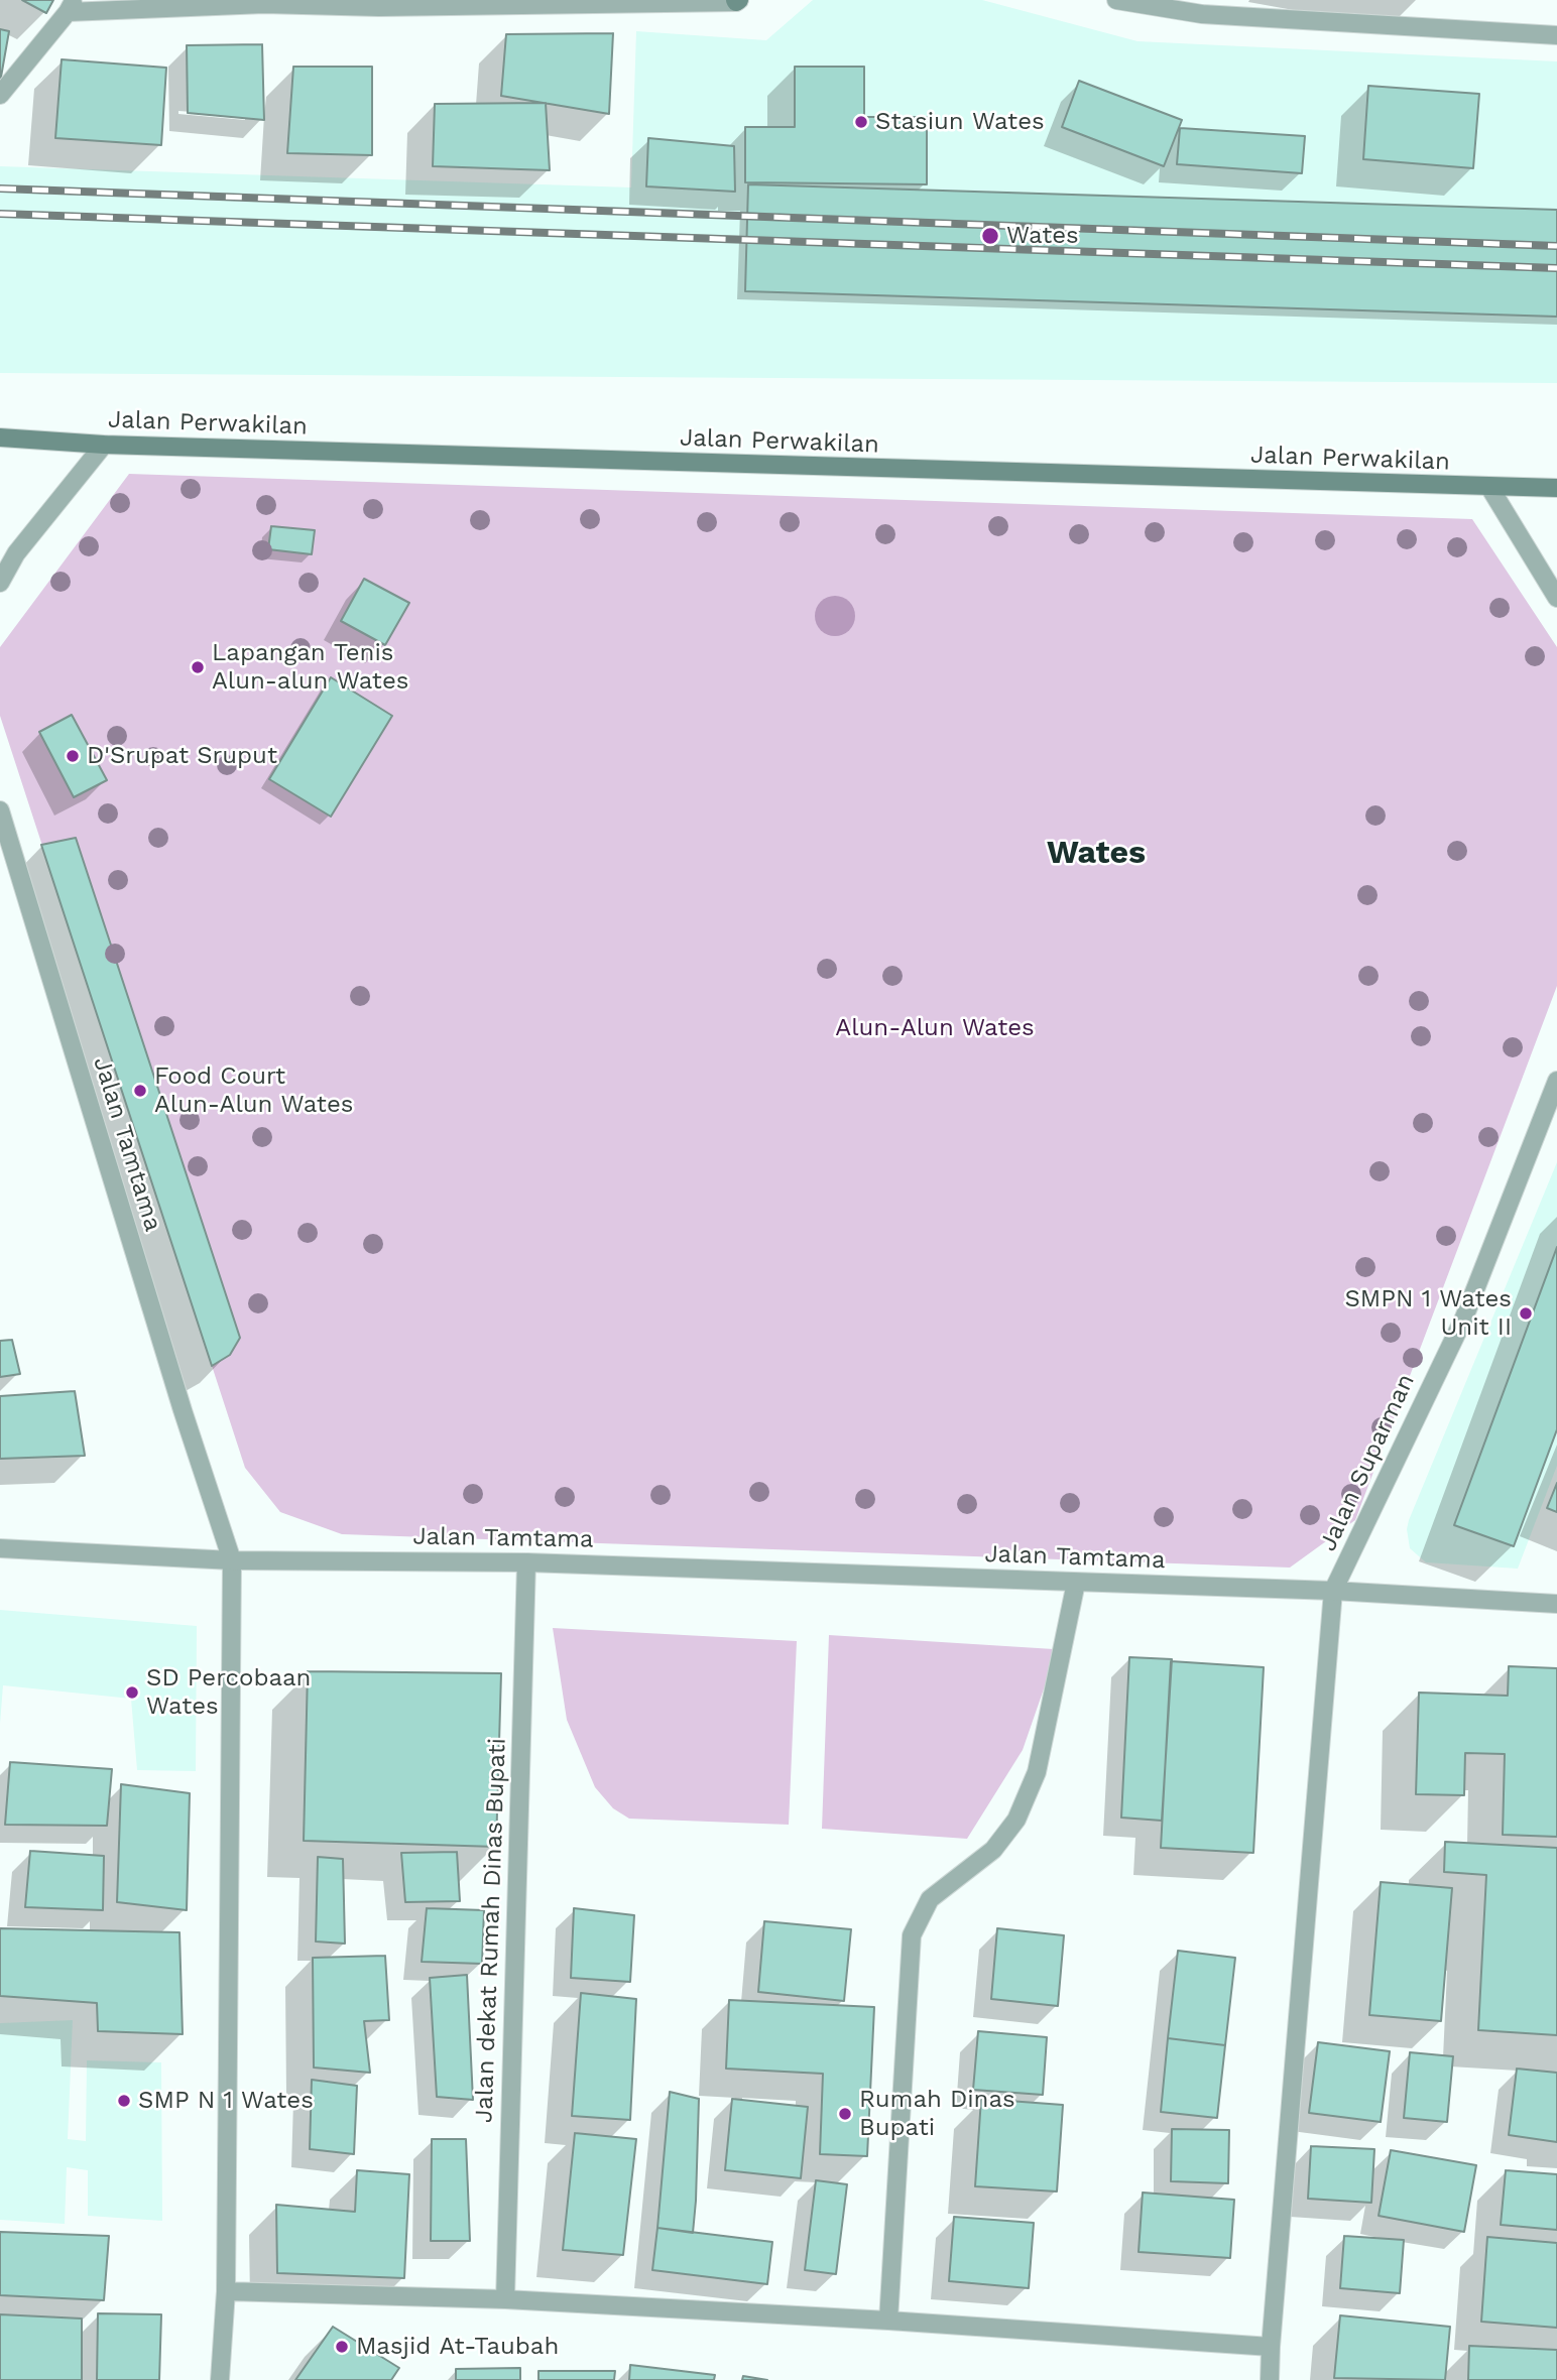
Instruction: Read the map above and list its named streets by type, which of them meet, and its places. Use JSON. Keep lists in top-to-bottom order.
{
  "streets": {
    "main road": ["Jalan Perwakilan"],
    "street": ["Jalan Tamtama", "Jalan Suparman", "Jalan dekat Rumah Dinas Bupati"]
  },
  "crossings": [
    ["Jalan Tamtama", "Jalan Suparman"],
    ["Jalan Tamtama", "Jalan dekat Rumah Dinas Bupati"]
  ],
  "districts": ["Wates"],
  "parks": ["Alun-Alun Wates"],
  "places": [
    "Stasiun Wates",
    "Wates",
    "Lapangan Tenis Alun-alun Wates",
    "D'Srupat Sruput",
    "Food Court Alun-Alun Wates",
    "SMPN 1 Wates Unit II",
    "SD Percobaan Wates",
    "SMP N 1 Wates",
    "Rumah Dinas Bupati",
    "Masjid At-Taubah"
  ]
}
